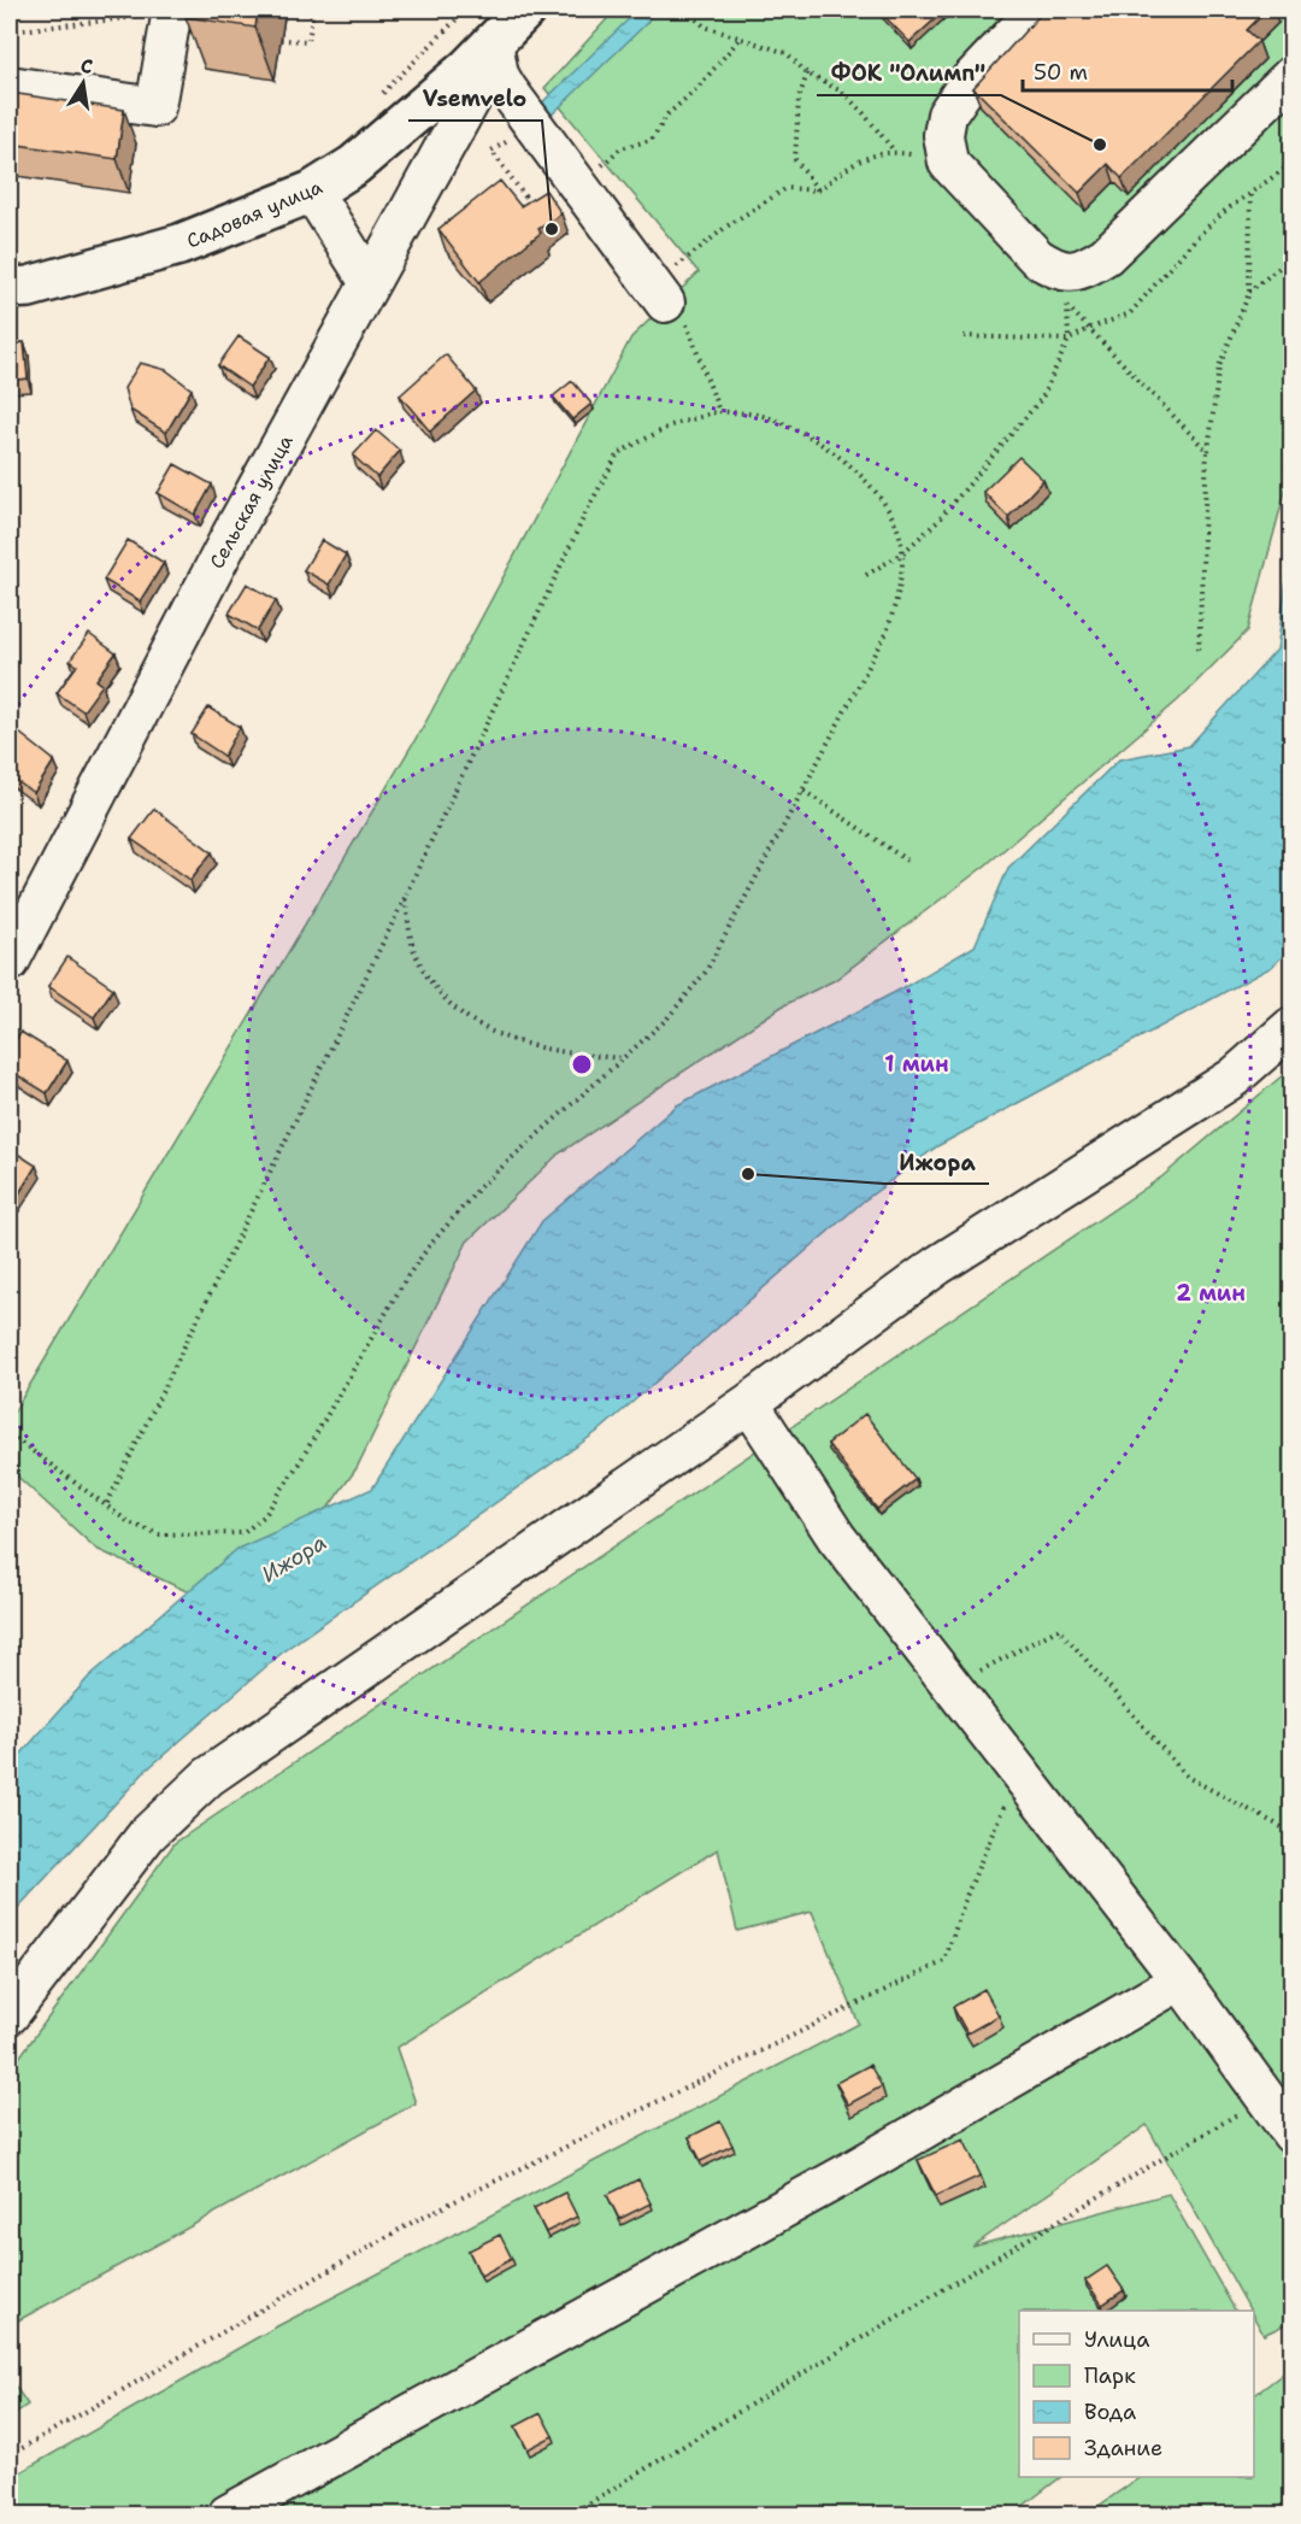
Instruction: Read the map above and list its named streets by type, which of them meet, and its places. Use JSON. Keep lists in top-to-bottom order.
{
  "streets": {
    "main road": ["Садовая улица"],
    "street": ["Сельская улица"]
  },
  "crossings": [
    ["Садовая улица", "Сельская улица"]
  ],
  "water": ["Ижора"],
  "places": ["ФОК \"Олимп\"", "Vsemvelo", "Ижора"],
  "legend": [
    "Улица",
    "Парк",
    "Вода",
    "Здание"
  ],
  "scale_bar": "50 m",
  "north": "top",
  "rings": ["1 мин", "2 мин"]
}
